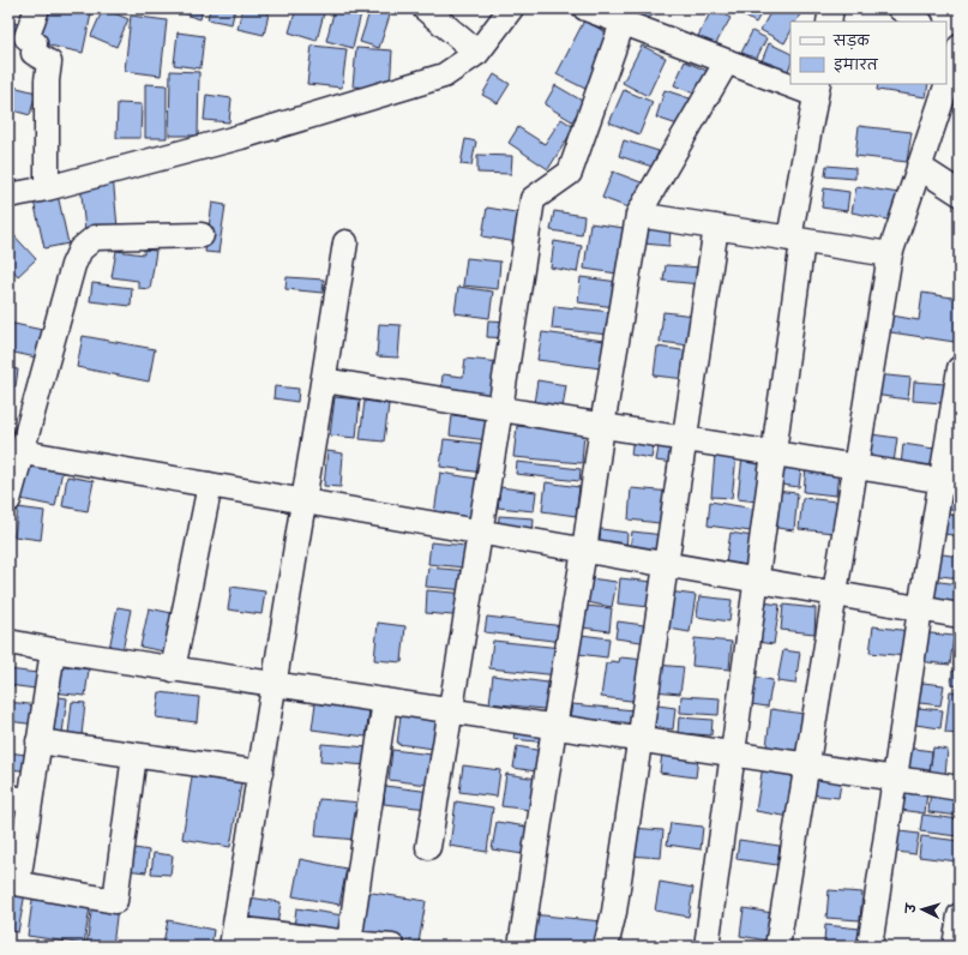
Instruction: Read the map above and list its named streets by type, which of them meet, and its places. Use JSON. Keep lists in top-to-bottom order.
{
  "legend": ["सड़क", "इमारत"],
  "north": "left"
}
